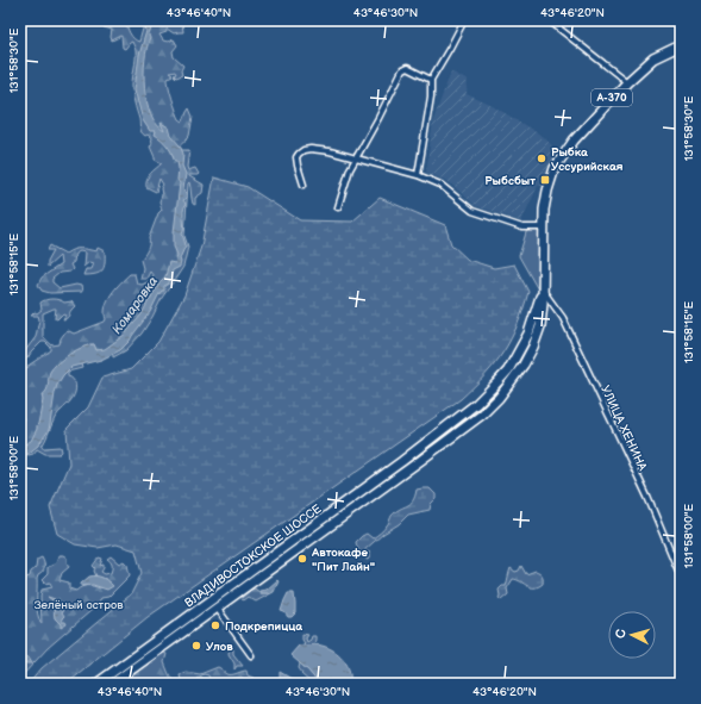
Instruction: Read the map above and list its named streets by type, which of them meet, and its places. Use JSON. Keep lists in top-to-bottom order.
{
  "streets": {
    "highway": ["А-370", "ВЛАДИВОСТОКСКОЕ ШОССЕ"],
    "street": ["УЛИЦА ХЕНИНА"]
  },
  "crossings": [
    ["УЛИЦА ХЕНИНА", "ВЛАДИВОСТОКСКОЕ ШОССЕ"]
  ],
  "water": ["Комаровка"],
  "parks": ["Зелёный остров"],
  "places": {
    "other": [
      "Рыбка Уссурийская",
      "Автокафе \"Пит Лайн\"",
      "Подкрепицца",
      "Улов"
    ],
    "transit": ["Рыбсбыт"]
  },
  "north": "left",
  "coordinates": [
    "43°46'40\"N",
    "43°46'30\"N",
    "43°46'20\"N",
    "131°58'30\"E",
    "131°58'15\"E",
    "131°58'00\"E"
  ]
}
